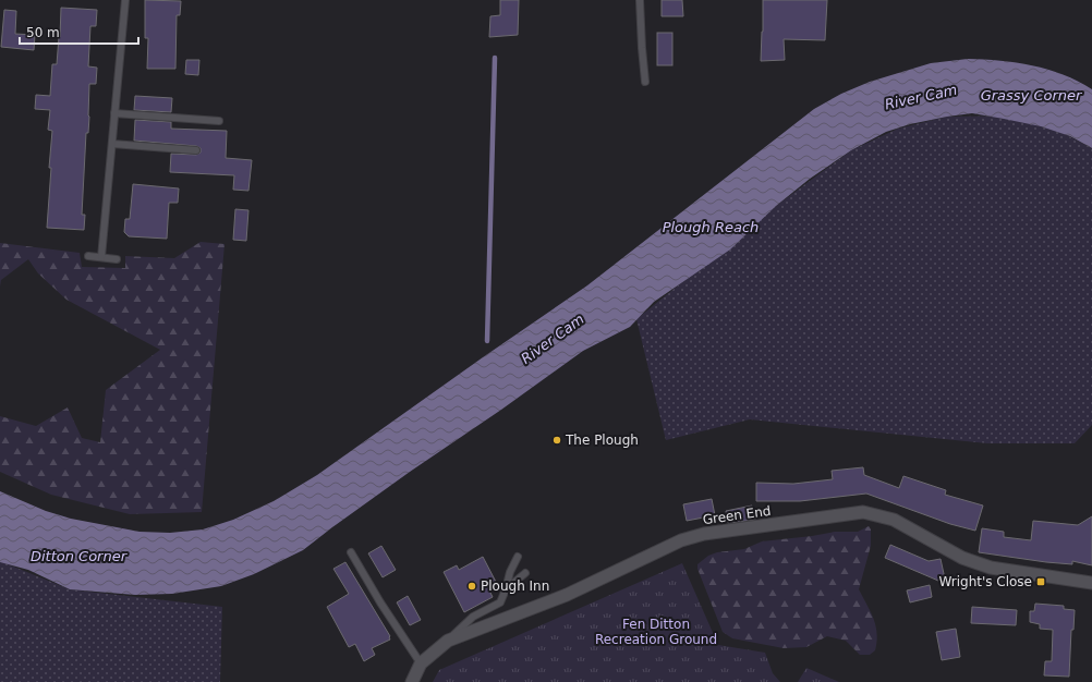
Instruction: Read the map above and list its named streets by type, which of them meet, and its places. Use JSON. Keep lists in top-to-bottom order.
{
  "streets": {
    "street": ["Green End"]
  },
  "water": [
    "Grassy Corner",
    "River Cam",
    "Plough Reach",
    "Ditton Corner"
  ],
  "parks": ["Fen Ditton Recreation Ground"],
  "places": {
    "other": ["The Plough", "Plough Inn"],
    "transit": ["Wright's Close"]
  },
  "scale_bar": "50 m"
}
